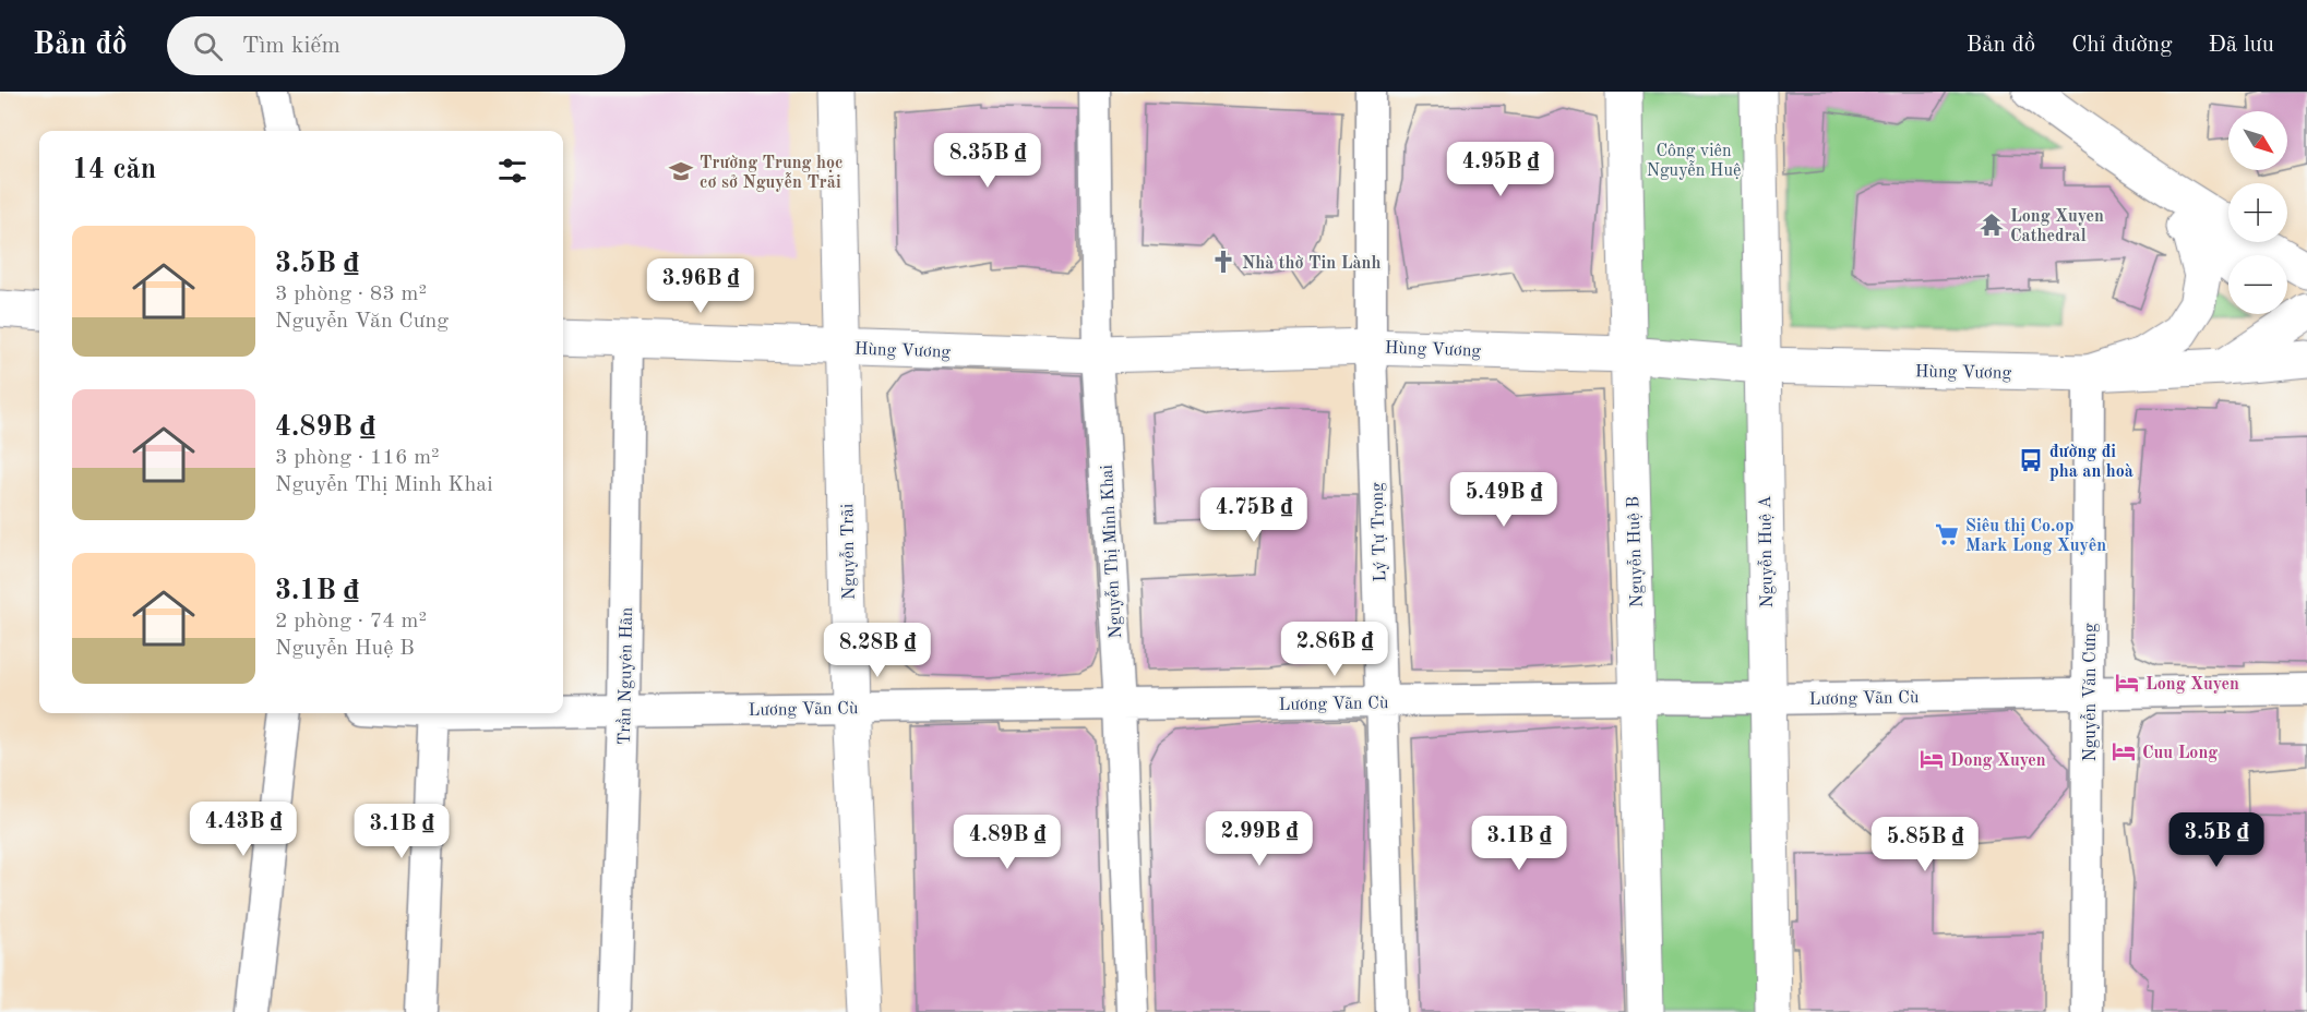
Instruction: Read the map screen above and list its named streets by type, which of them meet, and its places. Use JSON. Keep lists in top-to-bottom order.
{
  "streets": {
    "main road": [
      "Hùng Vương",
      "Nguyễn Trãi",
      "Nguyễn Huệ B",
      "Nguyễn Huệ A"
    ],
    "street": [
      "Lý Tự Trọng",
      "Nguyễn Thị Minh Khai",
      "Trần Nguyên Hãn",
      "Nguyễn Văn Cưng",
      "Lương Vãn Cù"
    ]
  },
  "crossings": [
    ["Hùng Vương", "Lý Tự Trọng"],
    ["Hùng Vương", "Nguyễn Trãi"],
    ["Hùng Vương", "Nguyễn Thị Minh Khai"],
    ["Hùng Vương", "Nguyễn Huệ B"],
    ["Hùng Vương", "Nguyễn Huệ A"],
    ["Hùng Vương", "Trần Nguyên Hãn"],
    ["Hùng Vương", "Nguyễn Văn Cưng"],
    ["Lý Tự Trọng", "Lương Vãn Cù"],
    ["Nguyễn Trãi", "Lương Vãn Cù"],
    ["Nguyễn Thị Minh Khai", "Lương Vãn Cù"],
    ["Nguyễn Huệ B", "Lương Vãn Cù"],
    ["Nguyễn Huệ A", "Lương Vãn Cù"],
    ["Trần Nguyên Hãn", "Lương Vãn Cù"],
    ["Nguyễn Văn Cưng", "Lương Vãn Cù"]
  ],
  "parks": ["Công viên Nguyễn Huệ"],
  "places": {
    "school or university": ["Trường Trung học cơ sở Nguyễn Trãi"],
    "temple": ["Long Xuyen Cathedral"],
    "church": ["Nhà thờ Tin Lành"],
    "bus stop": ["đường đi pha an hoà"],
    "supermarket": ["Siêu thị Co.op Mark Long Xuyên"],
    "hotel": ["Long Xuyen", "Cuu Long", "Dong Xuyen"]
  },
  "north": "bottom right",
  "page": {
    "header": "Bản đồ",
    "search": "Tìm kiếm",
    "nav": ["Bản đồ", "Chỉ đường", "Đã lưu"],
    "map_buttons": ["+", "−"],
    "heading": "14 căn",
    "price": [
      "8.35B ₫",
      "4.95B ₫",
      "3.96B ₫",
      "5.49B ₫",
      "4.75B ₫",
      "2.86B ₫",
      "8.28B ₫",
      "4.43B ₫",
      "3.1B ₫",
      "2.99B ₫",
      "3.5B ₫",
      "4.89B ₫",
      "3.1B ₫",
      "5.85B ₫"
    ],
    "list": [
      {
        "name": "3.5B ₫",
        "note": "3 phòng · 83 m² · Nguyễn Văn Cưng"
      },
      {
        "name": "4.89B ₫",
        "note": "3 phòng · 116 m² · Nguyễn Thị Minh Khai"
      },
      {
        "name": "3.1B ₫",
        "note": "2 phòng · 74 m² · Nguyễn Huệ B"
      }
    ]
  }
}
